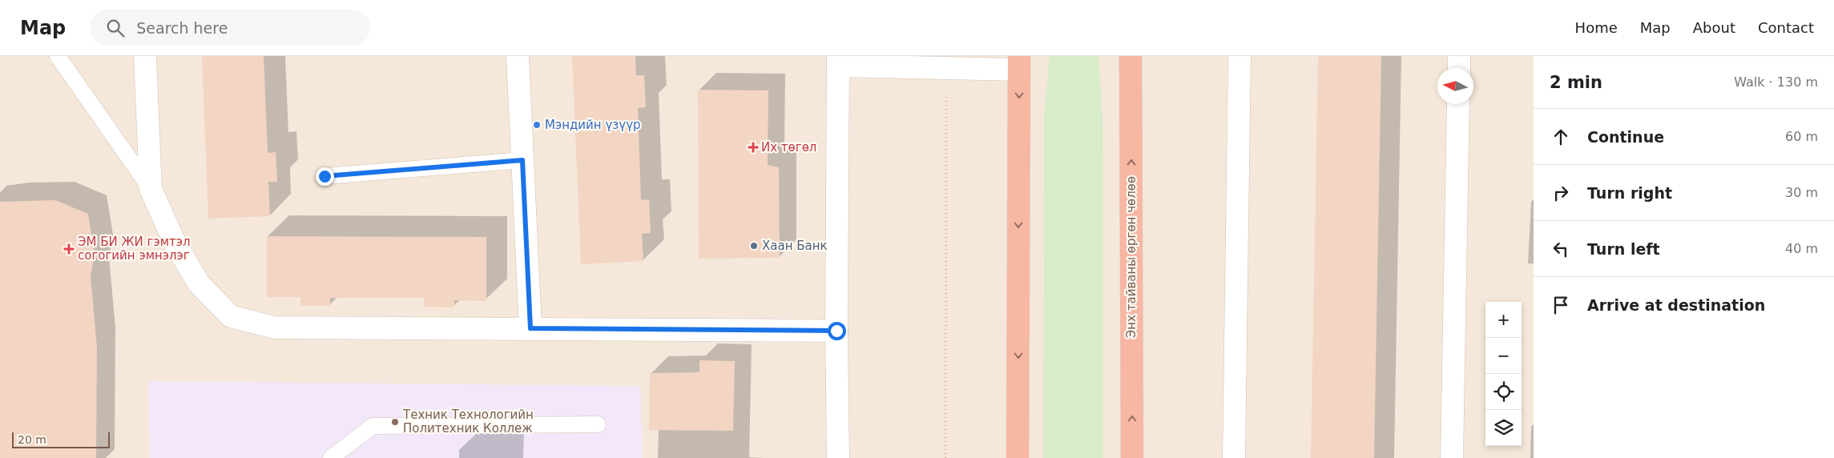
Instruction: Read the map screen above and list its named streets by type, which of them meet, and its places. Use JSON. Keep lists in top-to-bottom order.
{
  "streets": {
    "highway": ["Энх тайваны өргөн чөлөө"]
  },
  "places": {
    "other": ["Мэндийн үзүүр", "Хаан Банк", "Техник Технологийн Политехник Коллеж"],
    "health": ["Их төгөл", "ЭМ БИ ЖИ гэмтэл согогийн эмнэлэг"]
  },
  "scale_bar": "20 m",
  "north": "left",
  "page": {
    "header": "Map",
    "search": "Search here",
    "nav": [
      "Home",
      "Map",
      "About",
      "Contact"
    ],
    "heading": ["2 min", "Walk · 130 m"],
    "list": [
      ["Continue", "60 m"],
      ["Turn right", "30 m"],
      ["Turn left", "40 m"],
      "Arrive at destination"
    ],
    "map_buttons": ["+", "−"],
    "scale": "20 m"
  }
}
